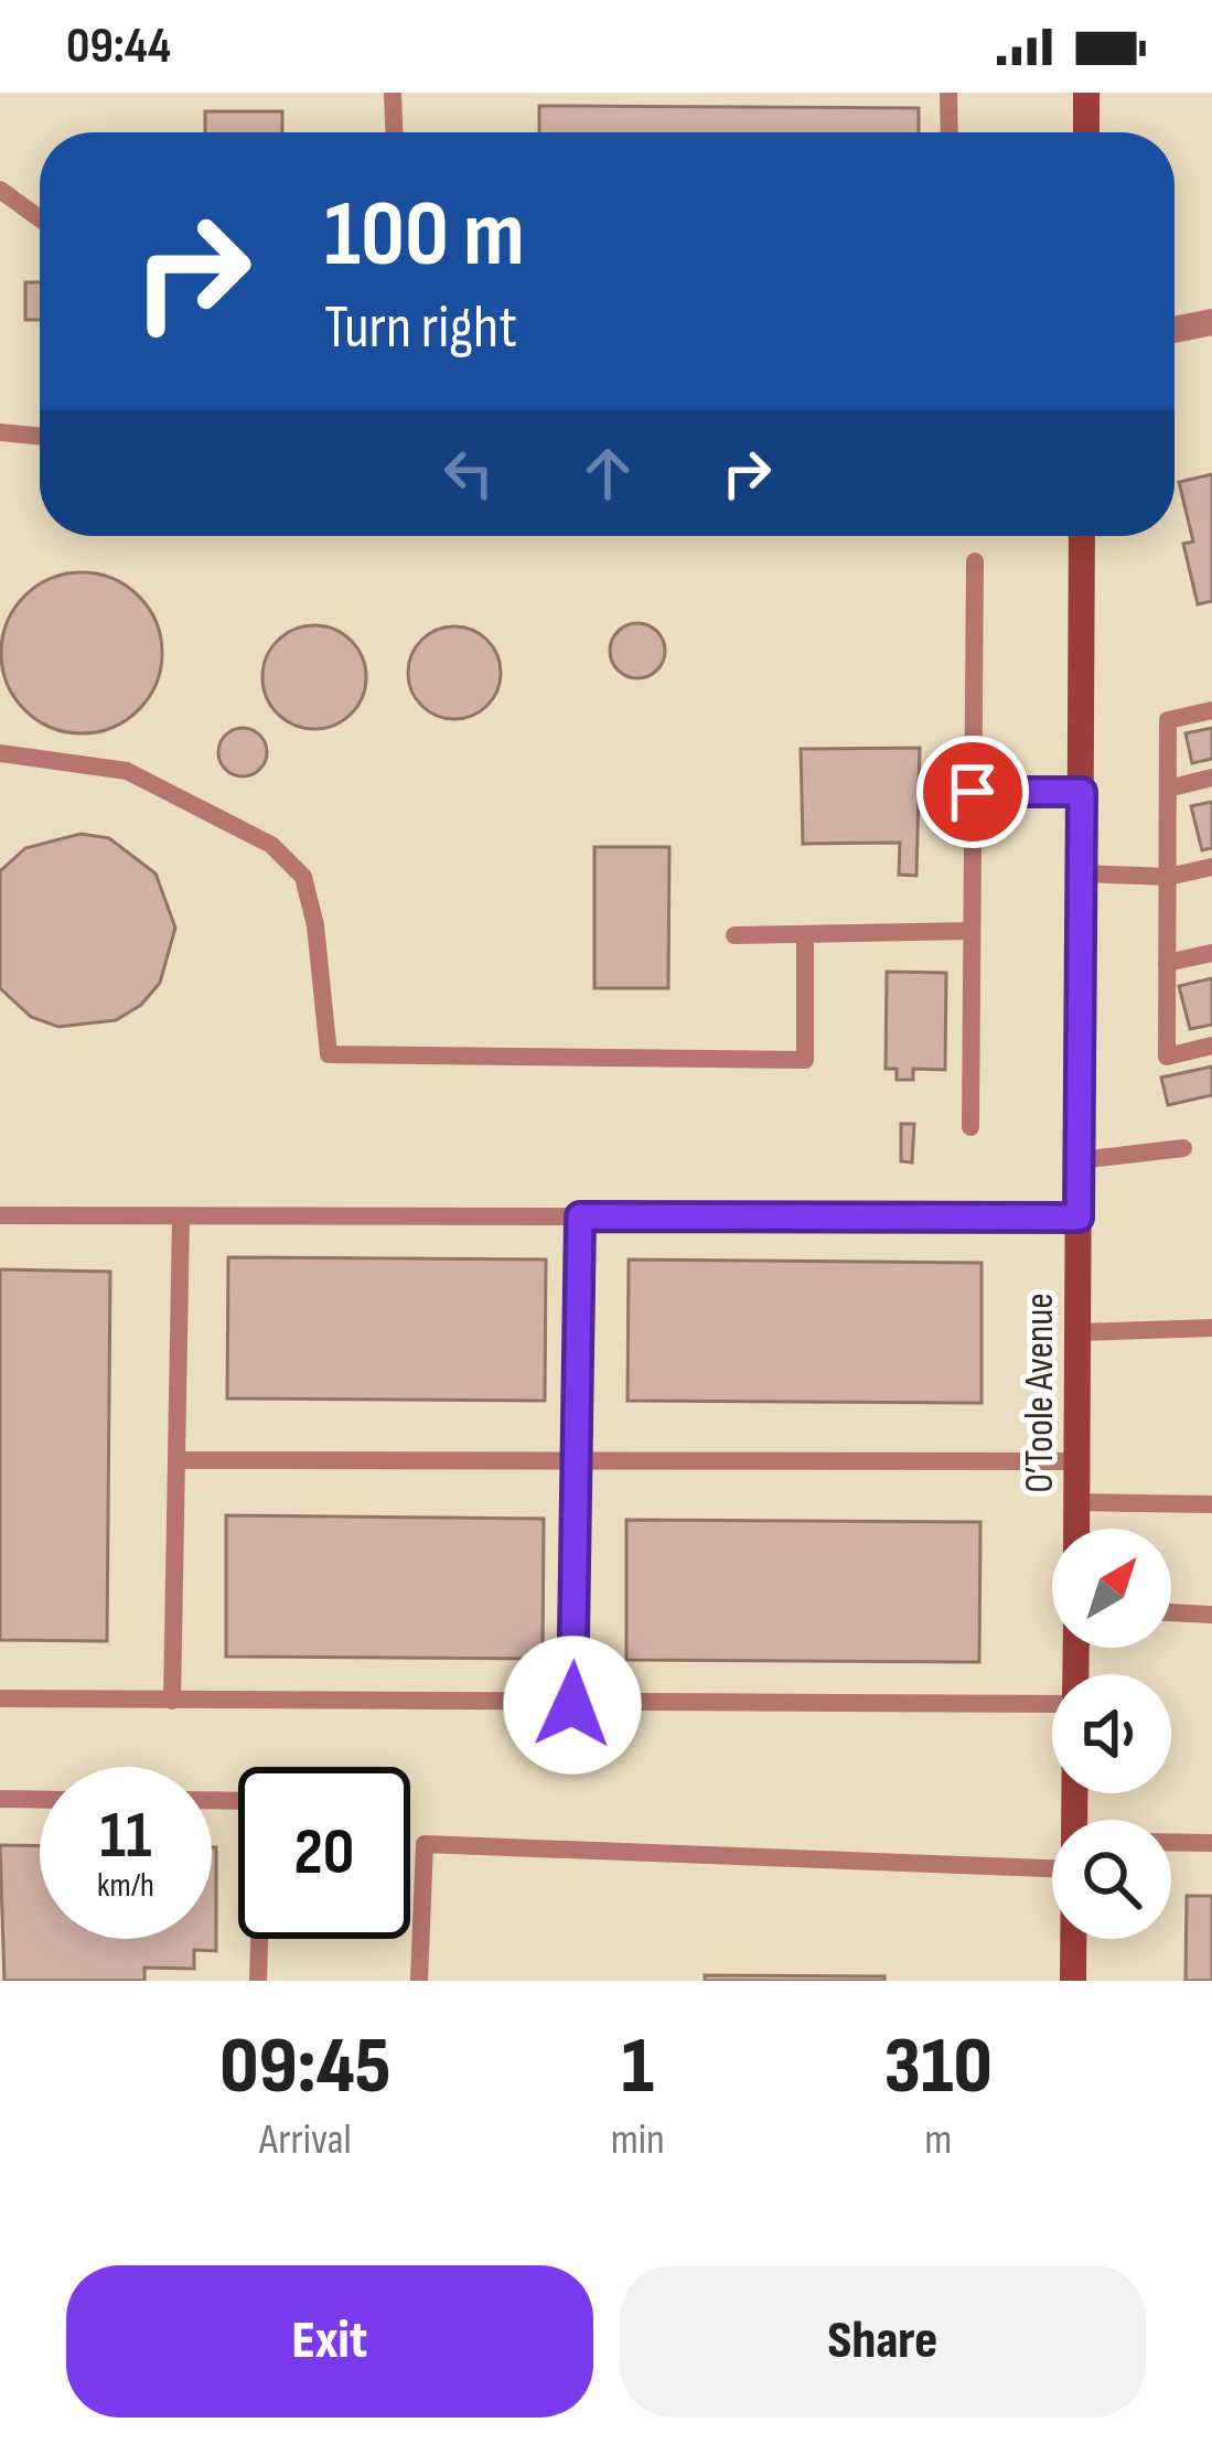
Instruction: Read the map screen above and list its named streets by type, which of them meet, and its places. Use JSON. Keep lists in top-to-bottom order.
{
  "streets": {
    "street": ["O’Toole Avenue"]
  },
  "north": "top right",
  "page": {
    "status": "09:44",
    "turn": ["100 m", "Turn right"],
    "speed": "11 km/h",
    "limit": "20",
    "eta": [
      "09:45",
      "Arrival",
      "1",
      "min",
      "310",
      "m"
    ],
    "buttons": ["Exit", "Share"]
  }
}
